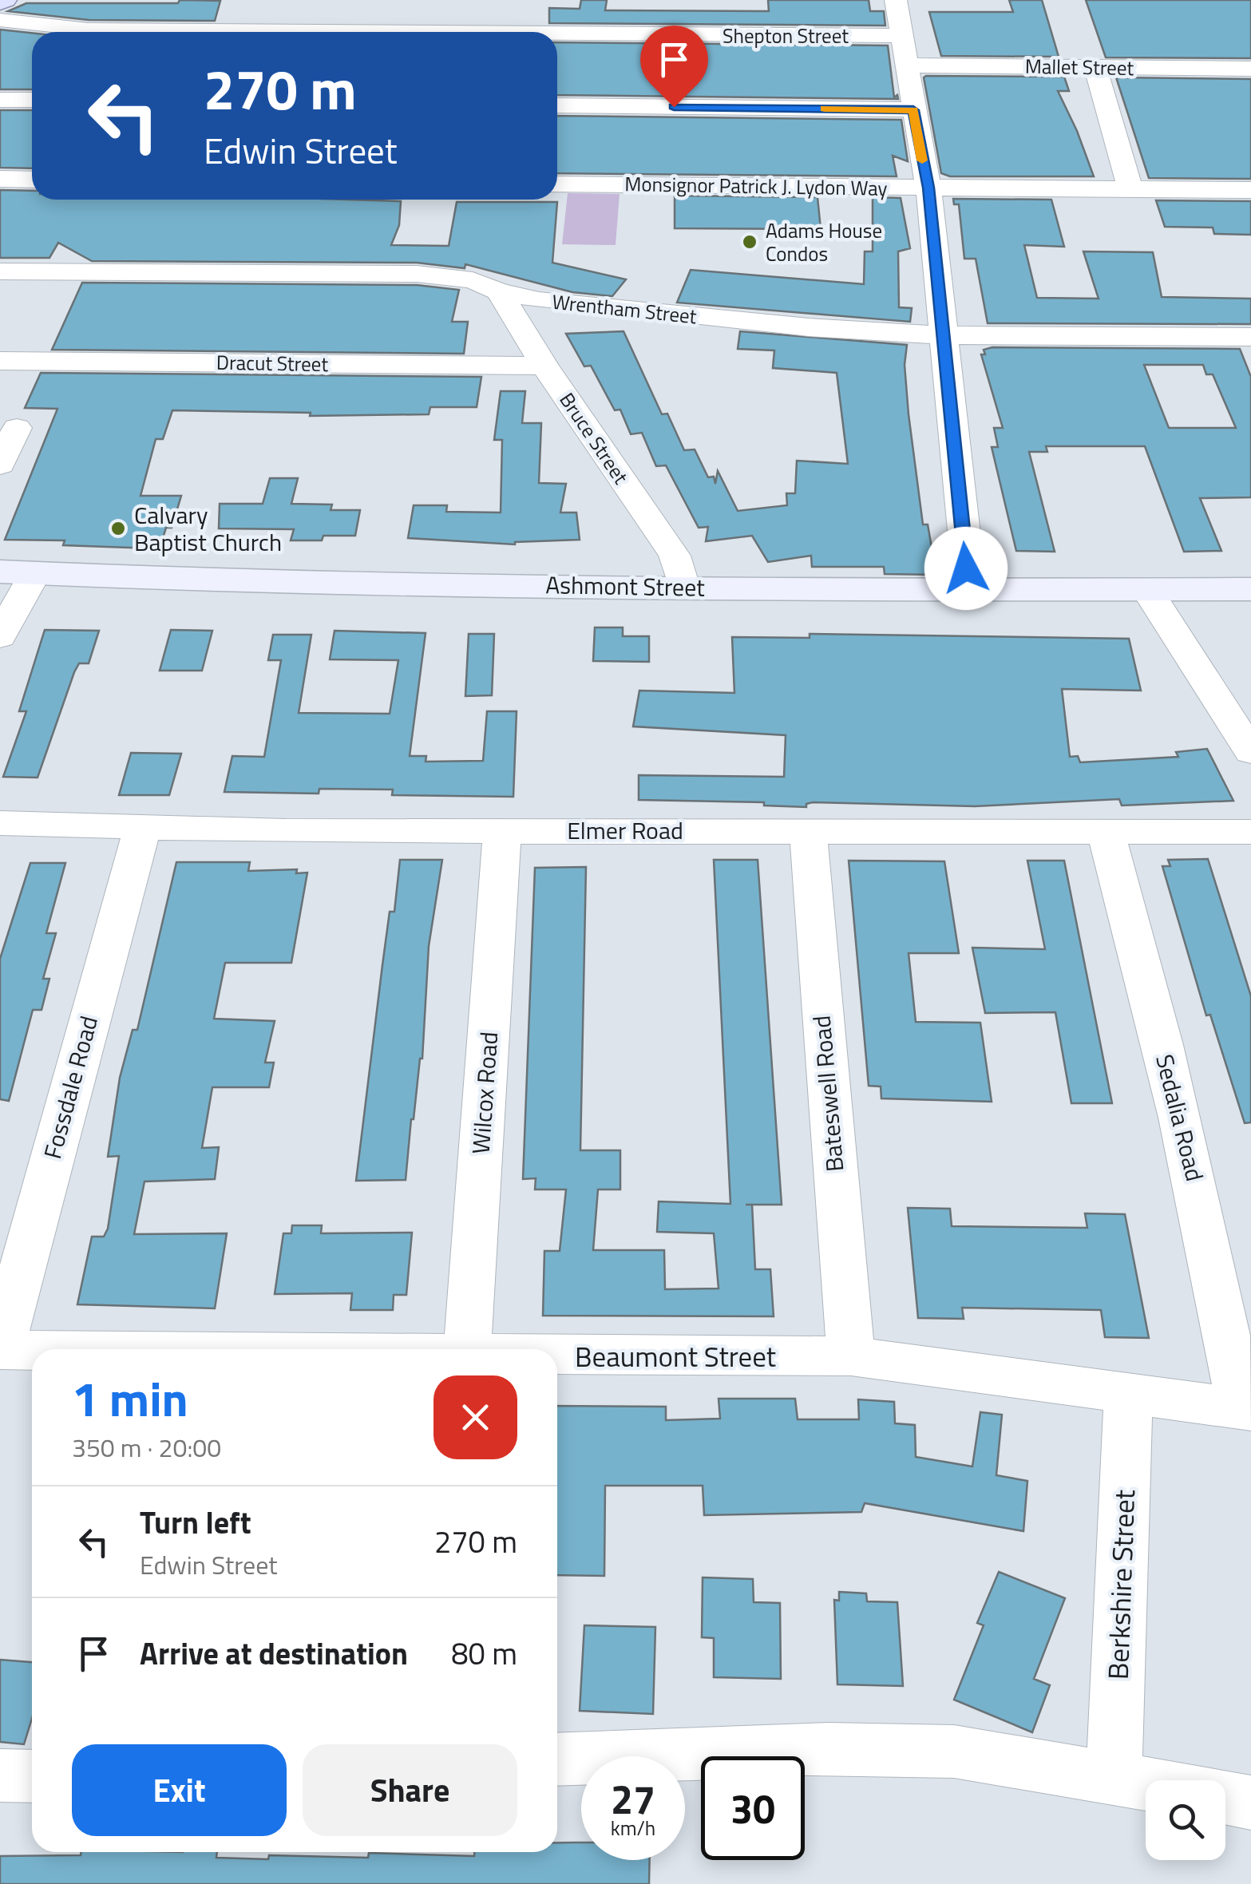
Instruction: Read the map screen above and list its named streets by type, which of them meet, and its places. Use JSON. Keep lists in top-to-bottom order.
{
  "streets": {
    "main road": ["Ashmont Street"],
    "street": [
      "Shepton Street",
      "Mallet Street",
      "Monsignor Patrick J. Lydon Way",
      "Wrentham Street",
      "Dracut Street",
      "Bruce Street",
      "Elmer Road",
      "Fossdale Road",
      "Wilcox Road",
      "Bateswell Road",
      "Sedalia Road",
      "Beaumont Street",
      "Berkshire Street"
    ]
  },
  "crossings": [
    ["Wrentham Street", "Bruce Street"],
    ["Dracut Street", "Bruce Street"],
    ["Bruce Street", "Ashmont Street"],
    ["Elmer Road", "Fossdale Road"],
    ["Elmer Road", "Wilcox Road"],
    ["Elmer Road", "Bateswell Road"],
    ["Elmer Road", "Sedalia Road"],
    ["Fossdale Road", "Beaumont Street"],
    ["Bateswell Road", "Beaumont Street"],
    ["Sedalia Road", "Beaumont Street"],
    ["Beaumont Street", "Berkshire Street"]
  ],
  "places": ["Adams House Condos", "Calvary Baptist Church"],
  "page": {
    "turn": ["270 m", "Edwin Street"],
    "heading": ["1 min", "350 m · 20:00"],
    "list": [
      {
        "name": "Turn left",
        "note": "Edwin Street",
        "value": "270 m"
      },
      {
        "name": "Arrive at destination",
        "value": "80 m"
      }
    ],
    "buttons": ["Exit", "Share"],
    "speed": "27 km/h",
    "limit": "30"
  }
}
